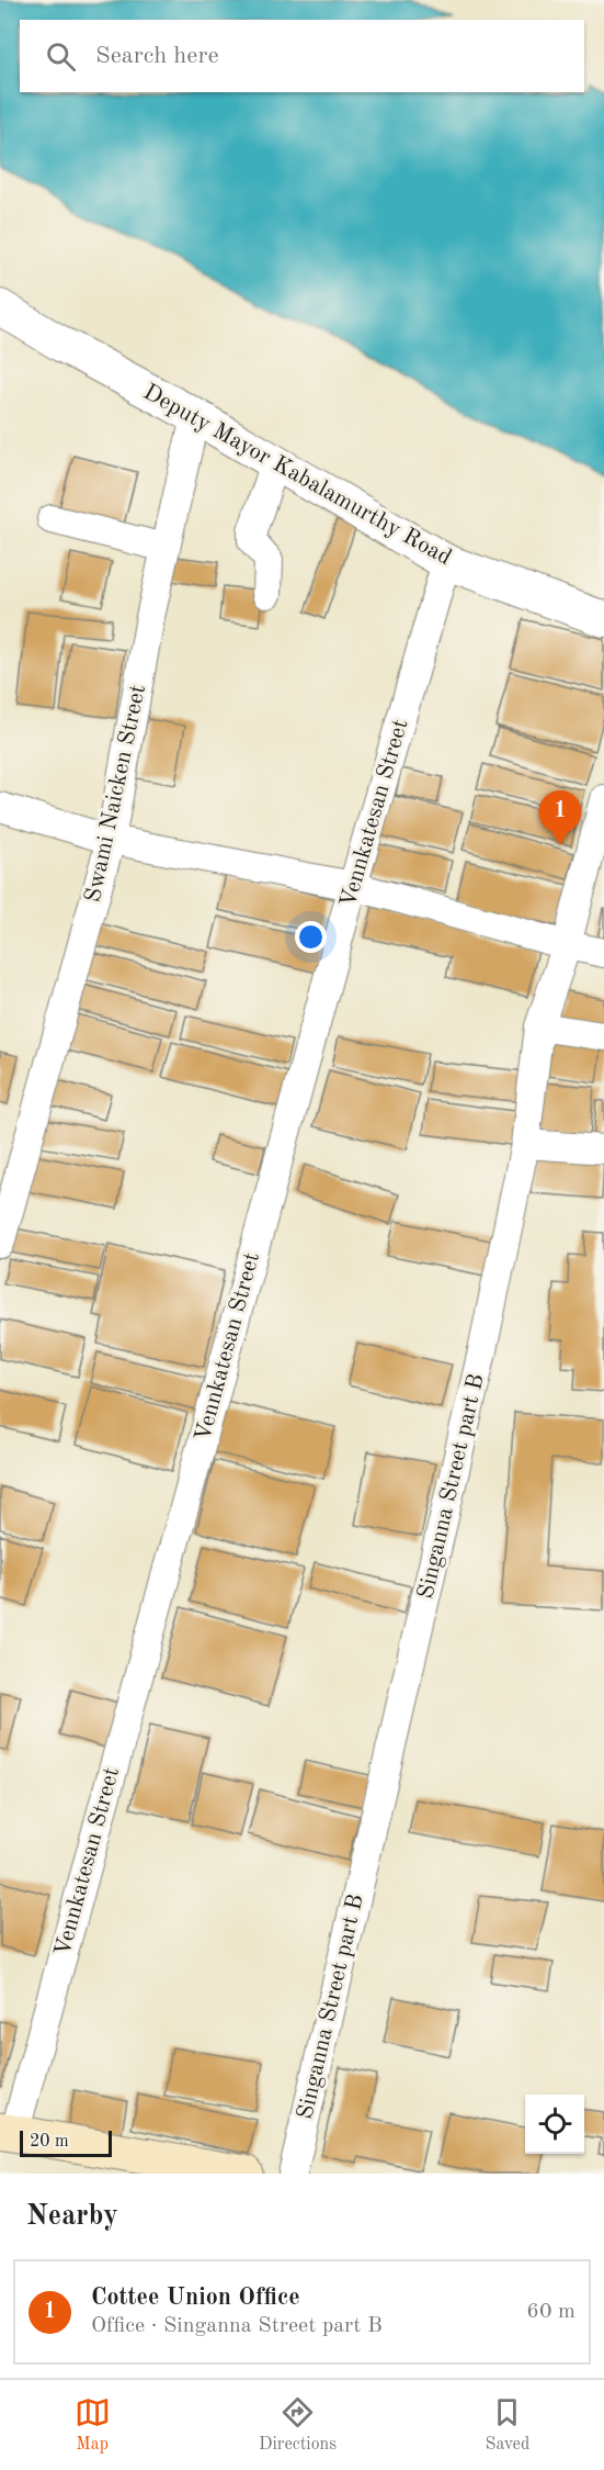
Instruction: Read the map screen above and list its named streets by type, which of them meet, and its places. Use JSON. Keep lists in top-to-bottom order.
{
  "streets": {
    "street": [
      "Deputy Mayor Kabalamurthy Road",
      "Swami Naicken Street",
      "Vennkatesan Street",
      "Singanna Street part B"
    ]
  },
  "crossings": [
    ["Deputy Mayor Kabalamurthy Road", "Swami Naicken Street"],
    ["Deputy Mayor Kabalamurthy Road", "Vennkatesan Street"]
  ],
  "scale_bar": "20 m",
  "page": {
    "search": "Search here",
    "pins": "1",
    "scale": "20 m",
    "heading": "Nearby",
    "list": [
      {
        "mark": "1",
        "name": "Cottee Union Office",
        "note": "Office · Singanna Street part B",
        "value": "60 m"
      }
    ],
    "nav": ["Map", "Directions", "Saved"]
  }
}
